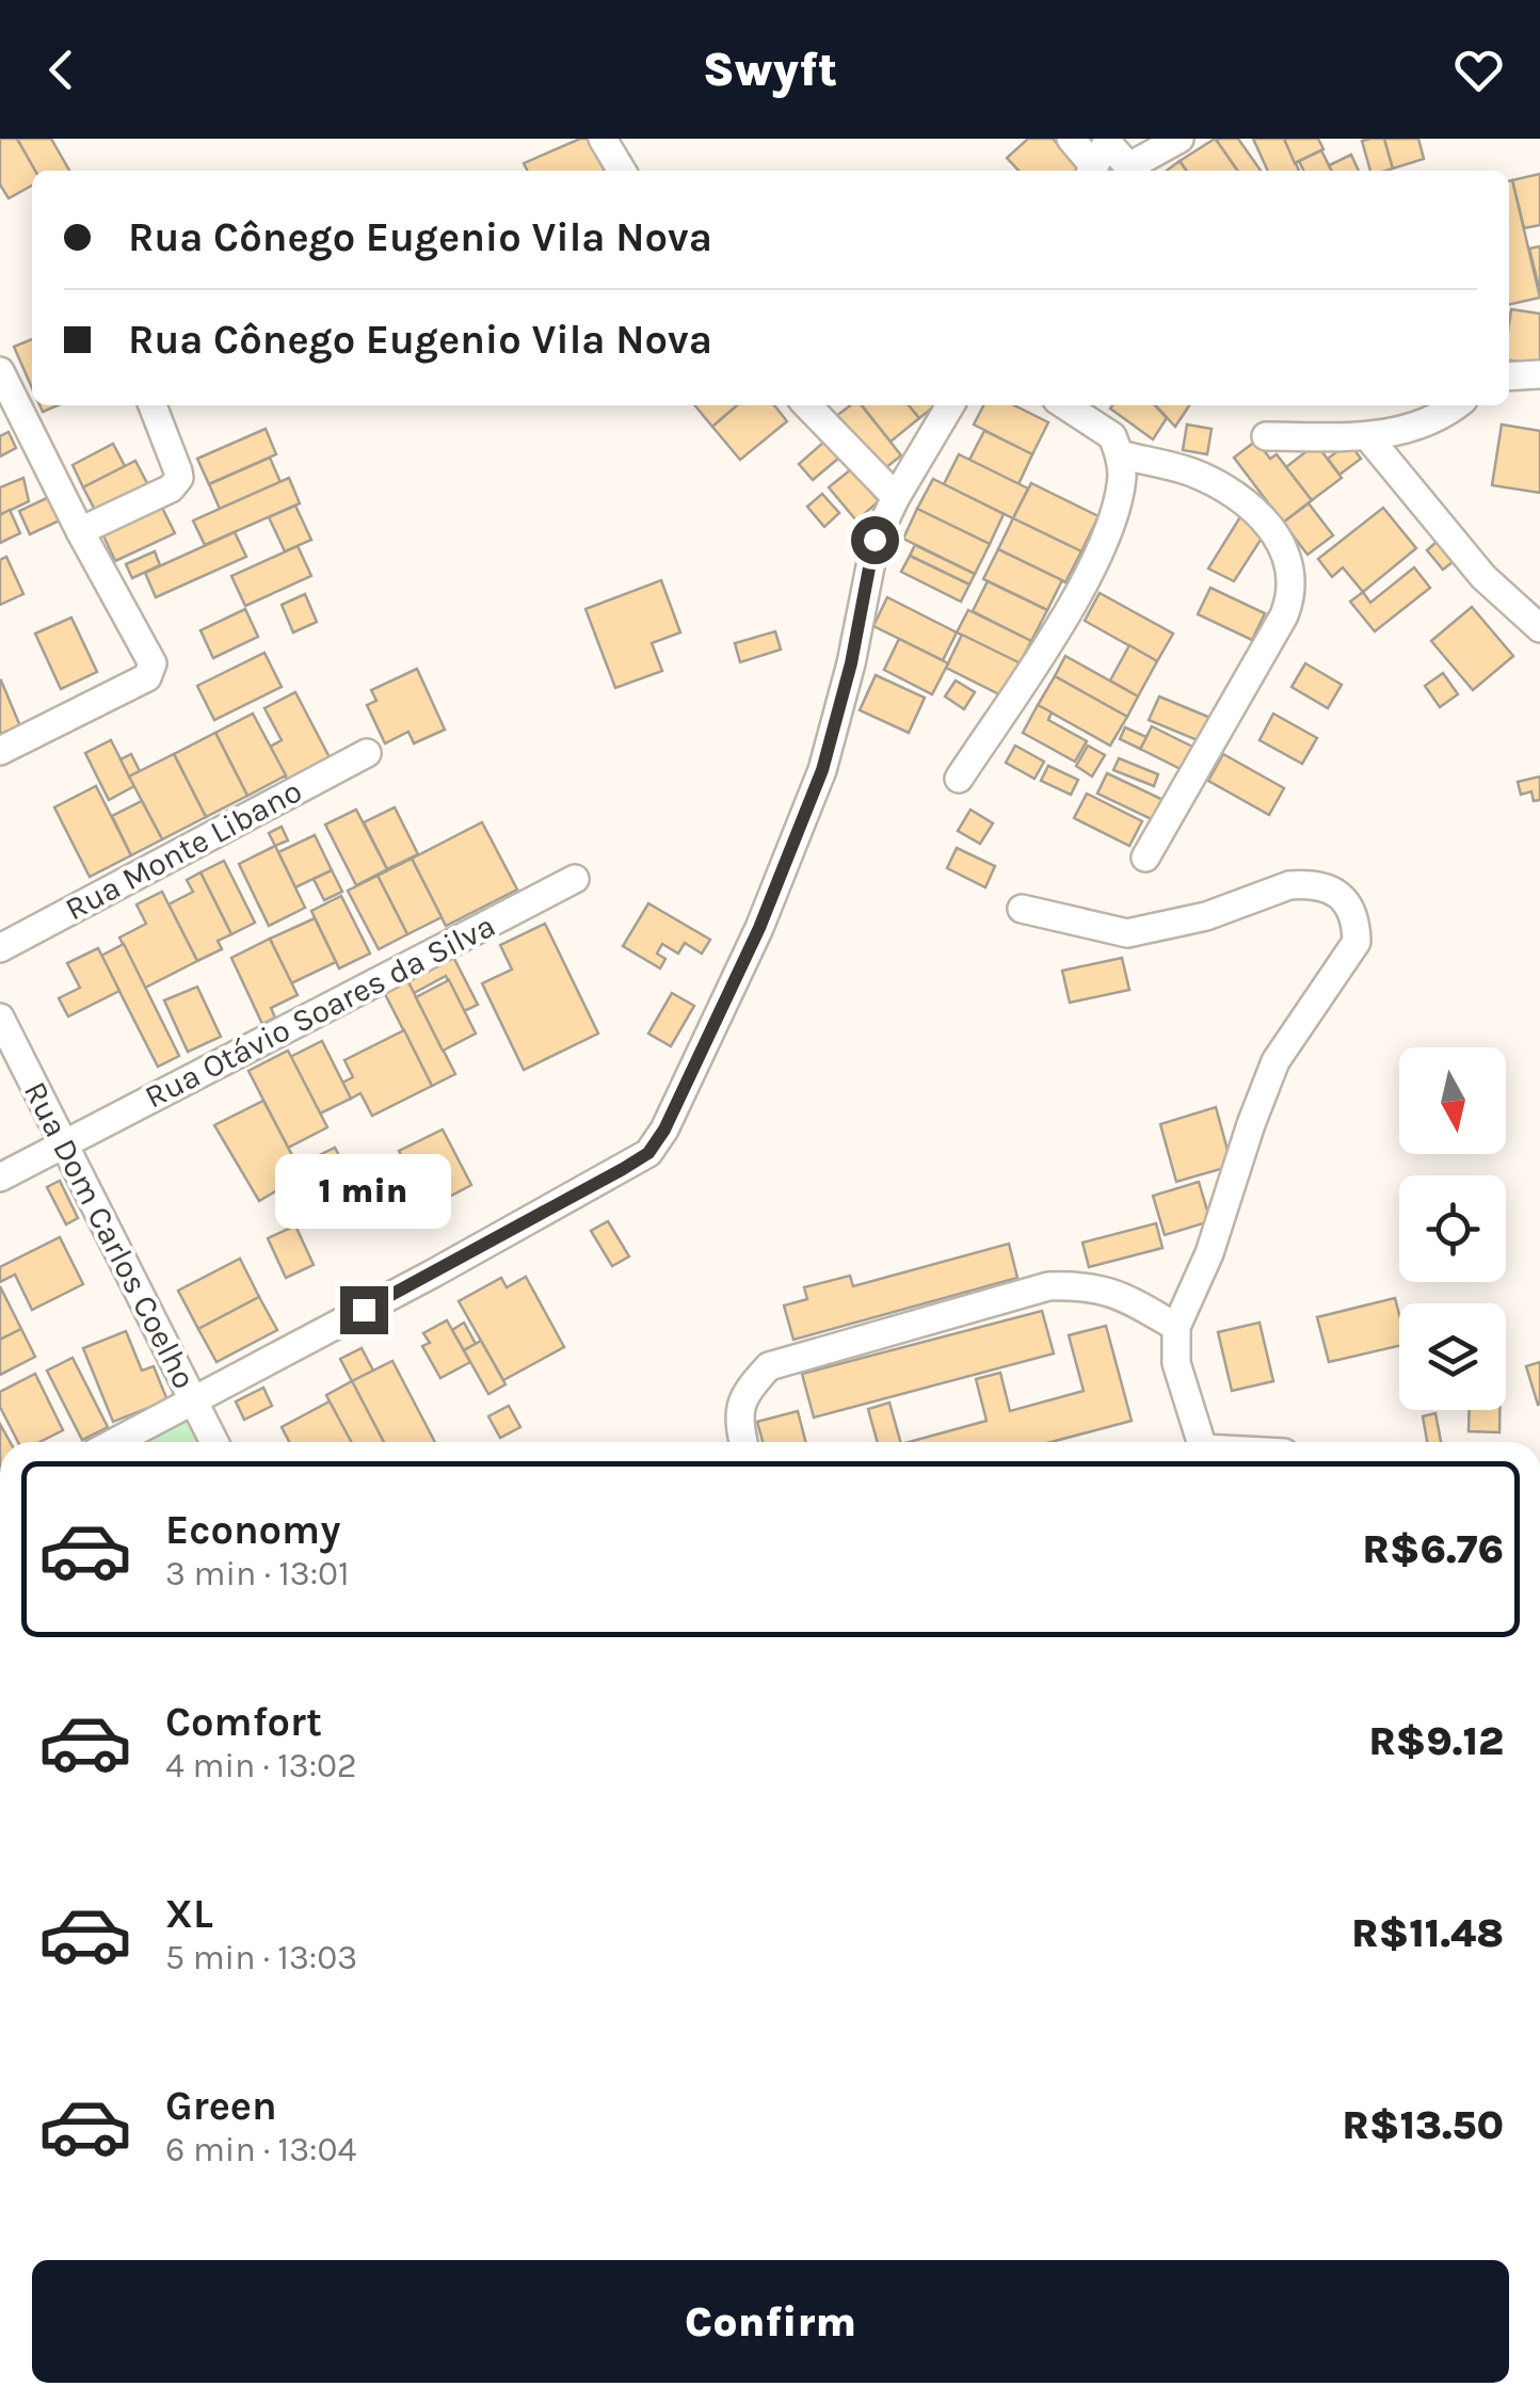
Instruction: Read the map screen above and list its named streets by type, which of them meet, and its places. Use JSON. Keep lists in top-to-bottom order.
{
  "streets": {
    "street": ["Rua Monte Libano", "Rua Otávio Soares da Silva", "Rua Dom Carlos Coelho"]
  },
  "crossings": [
    ["Rua Otávio Soares da Silva", "Rua Dom Carlos Coelho"]
  ],
  "north": "bottom",
  "page": {
    "header": "Swyft",
    "banner": ["Rua Cônego Eugenio Vila Nova", "Rua Cônego Eugenio Vila Nova"],
    "bubble": "1 min",
    "list": [
      {
        "name": "Economy",
        "note": "3 min · 13:01",
        "value": "R$6.76"
      },
      {
        "name": "Comfort",
        "note": "4 min · 13:02",
        "value": "R$9.12"
      },
      {
        "name": "XL",
        "note": "5 min · 13:03",
        "value": "R$11.48"
      },
      {
        "name": "Green",
        "note": "6 min · 13:04",
        "value": "R$13.50"
      }
    ],
    "buttons": "Confirm"
  }
}
